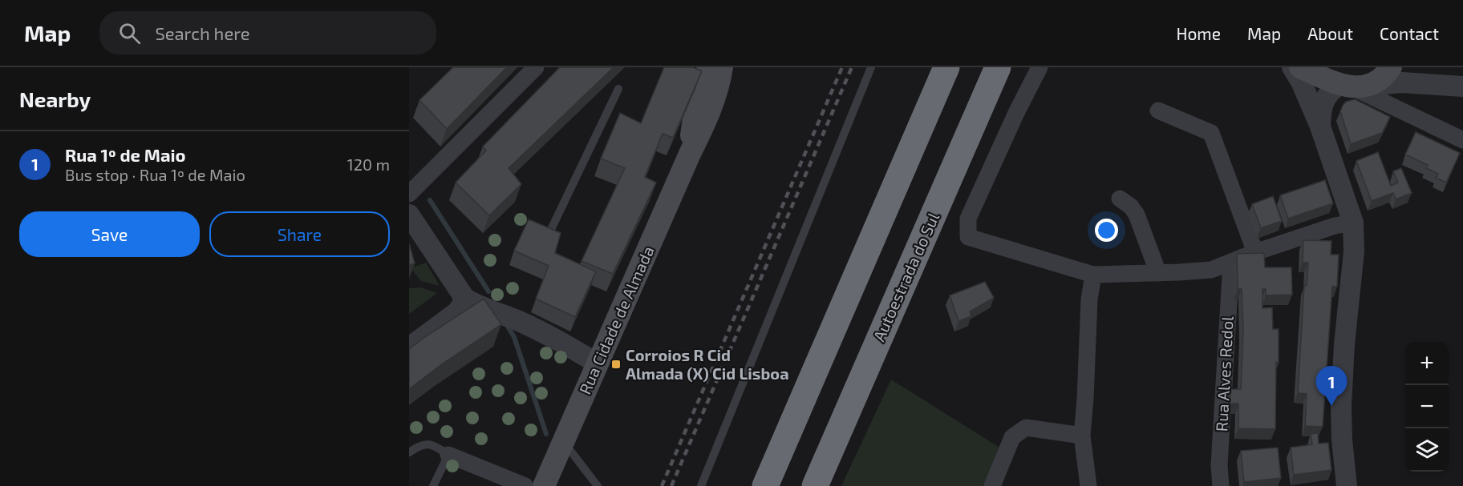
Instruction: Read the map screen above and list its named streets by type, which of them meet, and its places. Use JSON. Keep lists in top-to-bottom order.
{
  "streets": {
    "highway": ["Autoestrada do Sul"],
    "main road": ["Rua Cidade de Almada"],
    "street": ["Rua Alves Redol"]
  },
  "places": {
    "transit": ["Corroios R Cid Almada (X) Cid Lisboa"]
  },
  "page": {
    "header": "Map",
    "search": "Search here",
    "nav": [
      "Home",
      "Map",
      "About",
      "Contact"
    ],
    "heading": "Nearby",
    "list": [
      {
        "mark": "1",
        "name": "Rua 1º de Maio",
        "note": "Bus stop · Rua 1º de Maio",
        "value": "120 m"
      }
    ],
    "buttons": ["Save", "Share"],
    "map_buttons": ["+", "−"],
    "pins": "1"
  }
}
